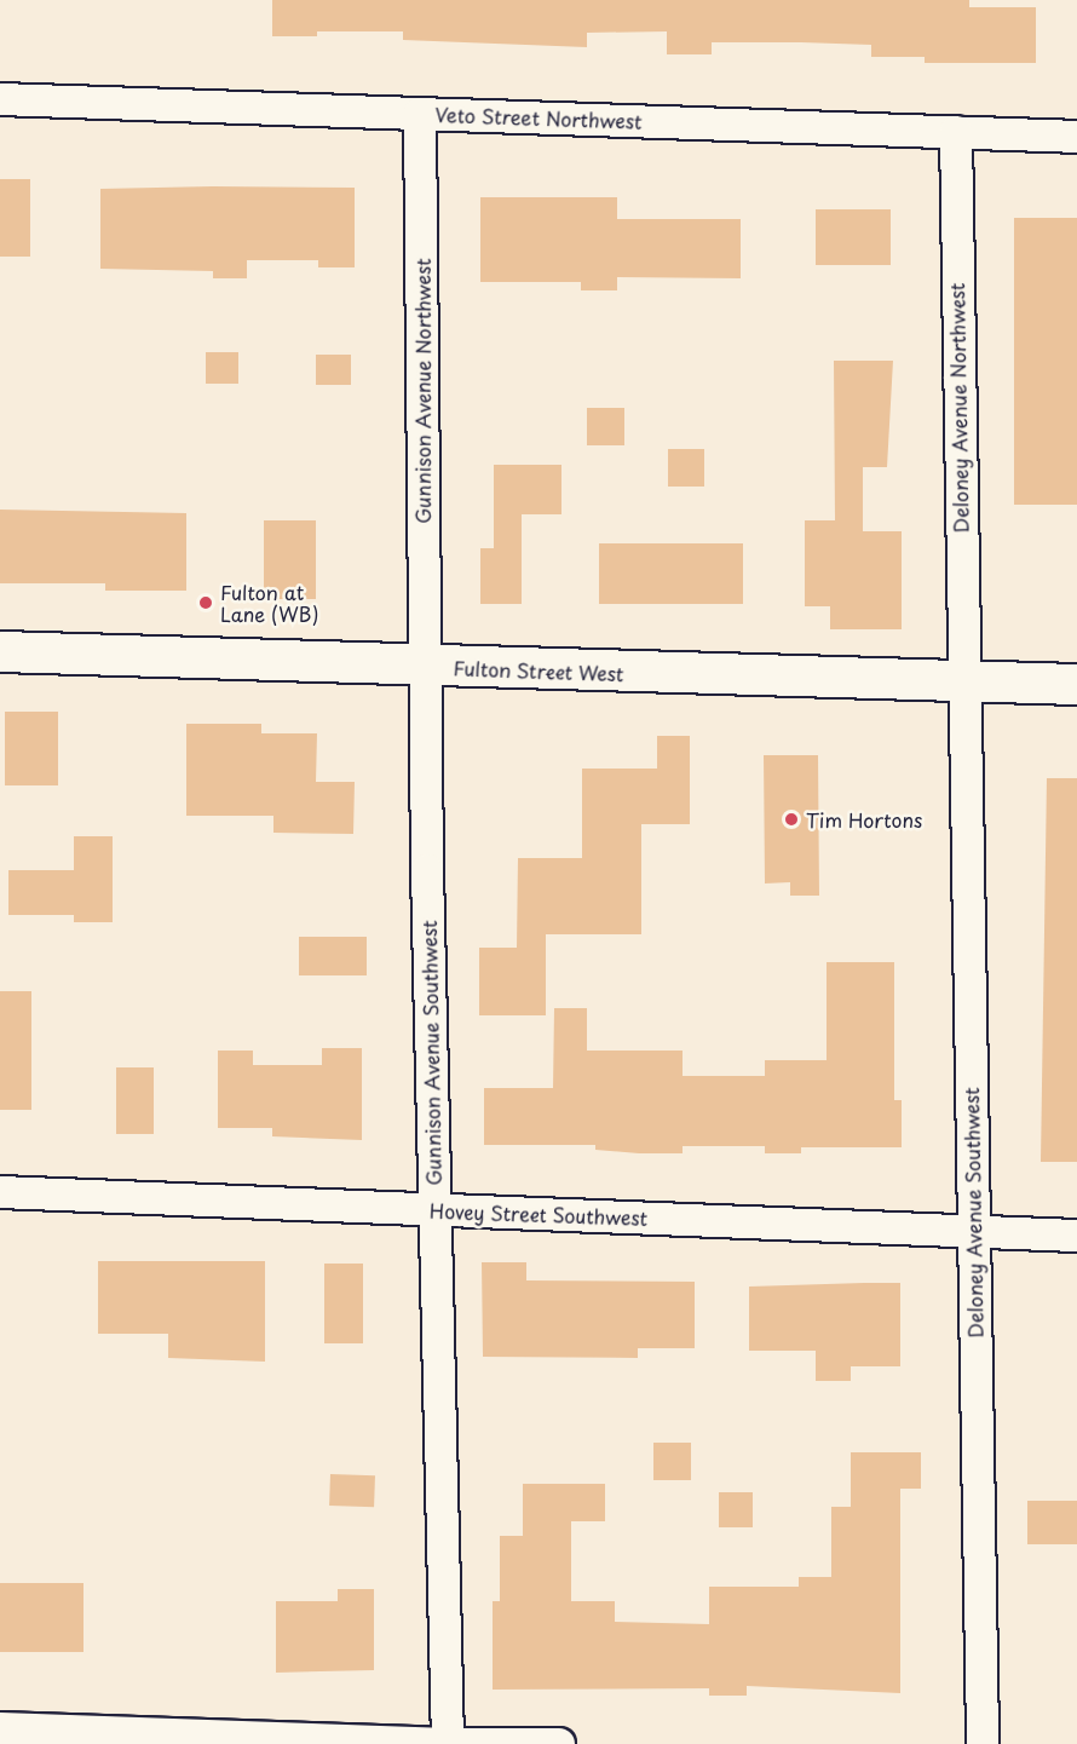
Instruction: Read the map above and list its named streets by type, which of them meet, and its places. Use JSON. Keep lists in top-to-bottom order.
{
  "streets": {
    "main road": ["Fulton Street West"],
    "street": [
      "Veto Street Northwest",
      "Gunnison Avenue Northwest",
      "Deloney Avenue Northwest",
      "Gunnison Avenue Southwest",
      "Deloney Avenue Southwest",
      "Hovey Street Southwest"
    ]
  },
  "crossings": [
    ["Veto Street Northwest", "Gunnison Avenue Northwest"],
    ["Veto Street Northwest", "Deloney Avenue Northwest"],
    ["Gunnison Avenue Northwest", "Fulton Street West"],
    ["Gunnison Avenue Northwest", "Gunnison Avenue Southwest"],
    ["Deloney Avenue Northwest", "Fulton Street West"],
    ["Deloney Avenue Northwest", "Deloney Avenue Southwest"],
    ["Fulton Street West", "Gunnison Avenue Southwest"],
    ["Fulton Street West", "Deloney Avenue Southwest"],
    ["Gunnison Avenue Southwest", "Hovey Street Southwest"],
    ["Deloney Avenue Southwest", "Hovey Street Southwest"]
  ],
  "places": ["Fulton at Lane (WB)", "Tim Hortons"]
}
